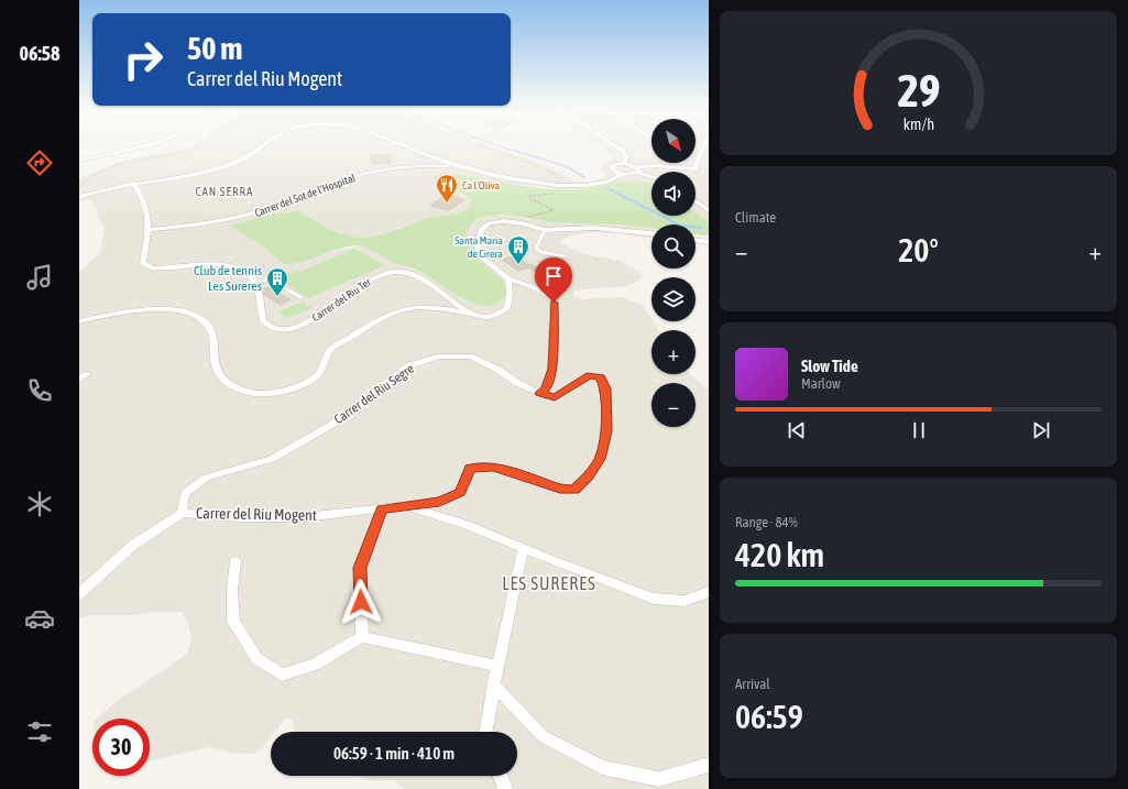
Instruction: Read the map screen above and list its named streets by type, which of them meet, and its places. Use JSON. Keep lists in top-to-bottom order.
{
  "streets": {
    "street": [
      "Carrer del Sot de l'Hospital",
      "Carrer del Riu Ter",
      "Carrer del Riu Segre",
      "Carrer del Riu Mogent"
    ]
  },
  "crossings": [
    ["Carrer del Riu Segre", "Carrer del Riu Mogent"]
  ],
  "districts": ["CAN SERRA", "LES SURERES"],
  "places": {
    "restaurant": ["Ca l'Oliva"],
    "building": ["Santa Maria de Cirera", "Club de tennis Les Sureres"]
  },
  "north": "bottom right",
  "page": {
    "tabs": "06:58",
    "turn": ["50 m", "Carrer del Riu Mogent"],
    "map_buttons": ["+", "−"],
    "tile": [
      "Climate",
      ["Range · 84%", "420 km"],
      ["Arrival", "06:59"]
    ],
    "heat": ["−", "20°", "+"],
    "song": ["Slow Tide", "Marlow"],
    "limit": "30",
    "trip": "06:59 · 1 min · 410 m",
    "gauge": ["29", "km/h"]
  }
}
